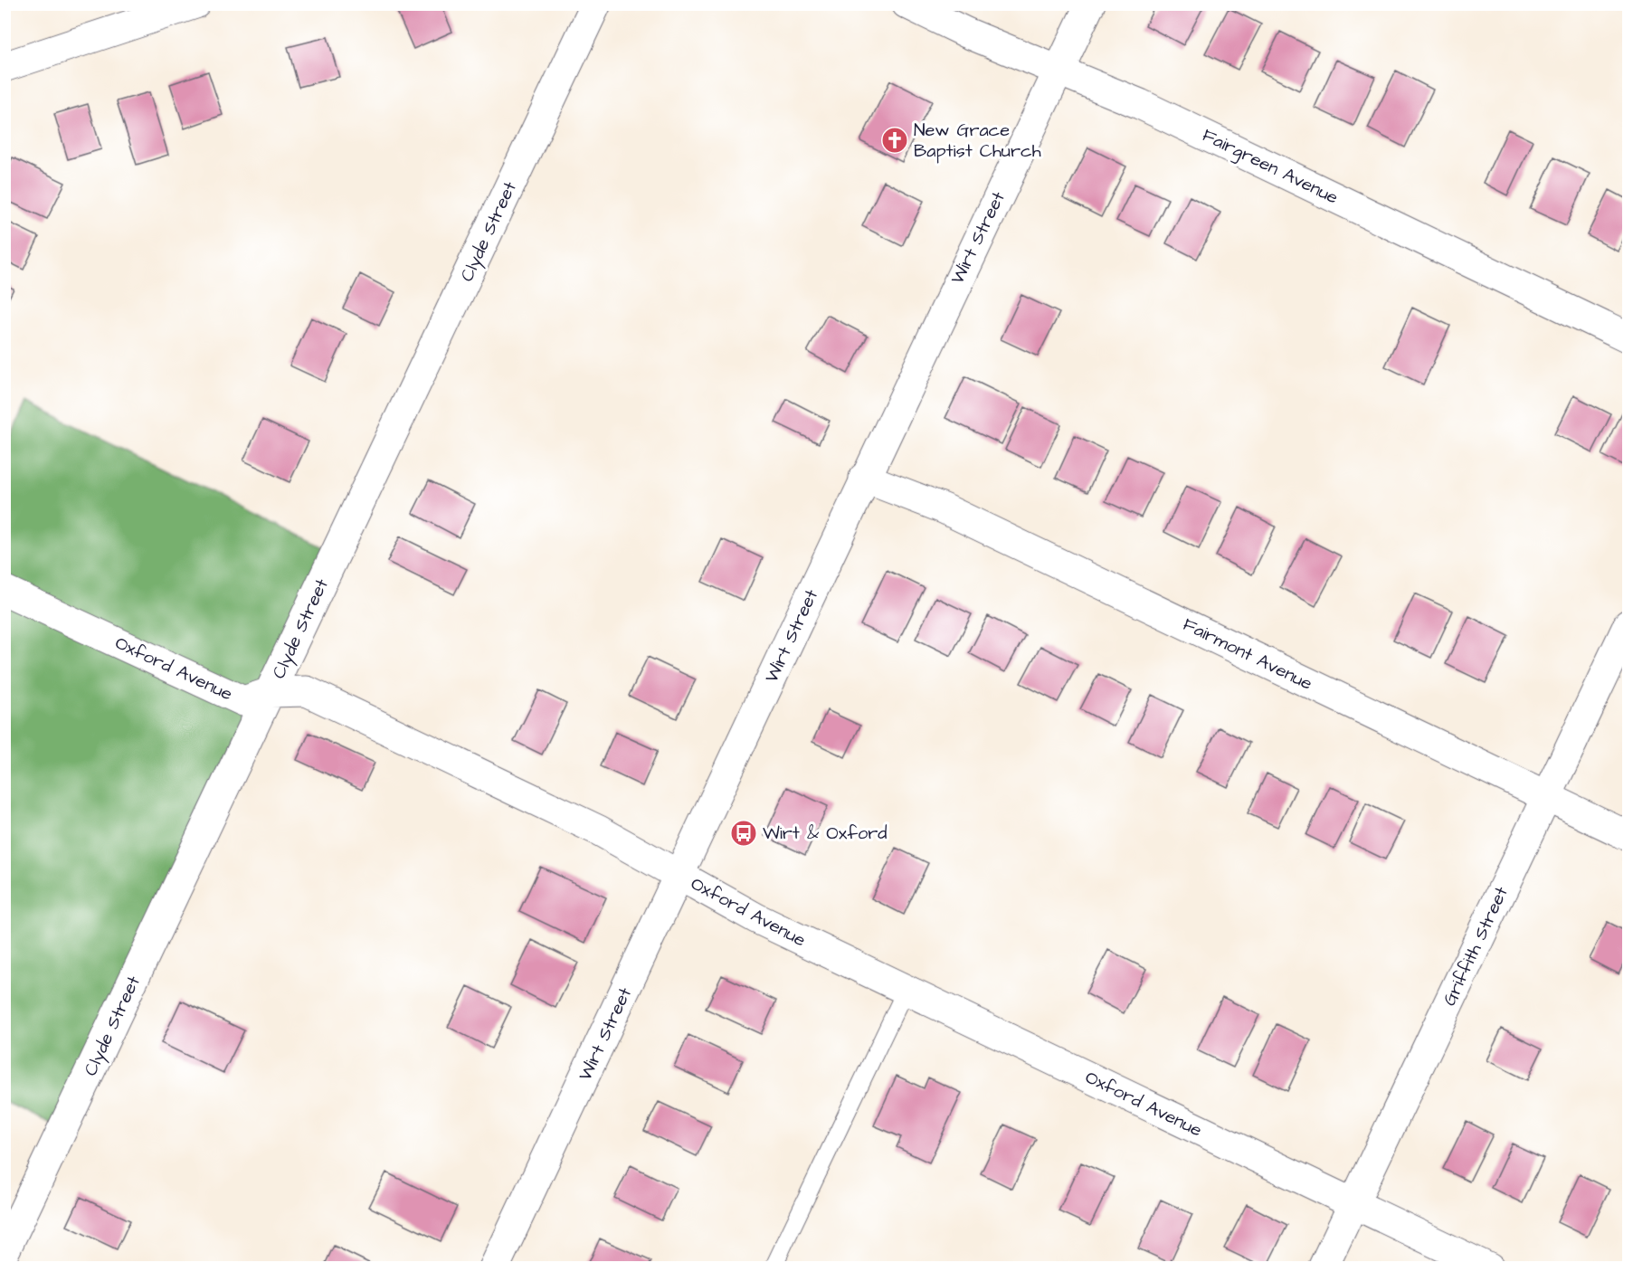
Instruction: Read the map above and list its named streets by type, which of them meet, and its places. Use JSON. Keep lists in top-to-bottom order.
{
  "streets": {
    "street": [
      "Fairgreen Avenue",
      "Clyde Street",
      "Wirt Street",
      "Fairmont Avenue",
      "Oxford Avenue",
      "Griffith Street"
    ]
  },
  "crossings": [
    ["Fairgreen Avenue", "Wirt Street"],
    ["Clyde Street", "Oxford Avenue"],
    ["Wirt Street", "Fairmont Avenue"],
    ["Wirt Street", "Oxford Avenue"],
    ["Fairmont Avenue", "Griffith Street"],
    ["Oxford Avenue", "Griffith Street"]
  ],
  "places": {
    "church": ["New Grace Baptist Church"],
    "bus stop": ["Wirt & Oxford"]
  }
}
